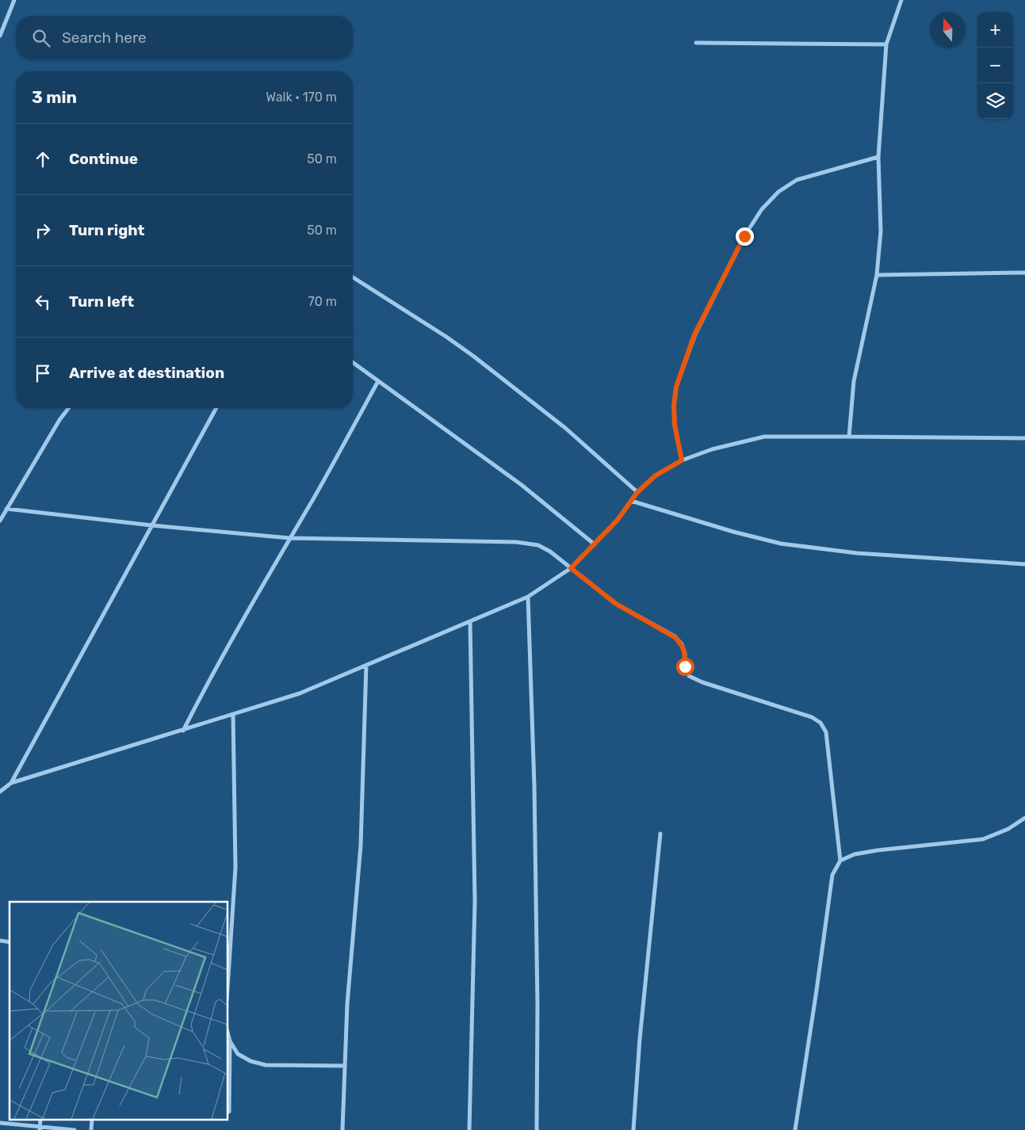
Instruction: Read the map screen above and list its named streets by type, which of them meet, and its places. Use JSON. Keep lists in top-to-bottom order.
{
  "north": "top",
  "page": {
    "map_buttons": ["+", "−"],
    "search": "Search here",
    "heading": ["3 min", "Walk · 170 m"],
    "list": [
      ["Continue", "50 m"],
      ["Turn right", "50 m"],
      ["Turn left", "70 m"],
      "Arrive at destination"
    ]
  }
}
